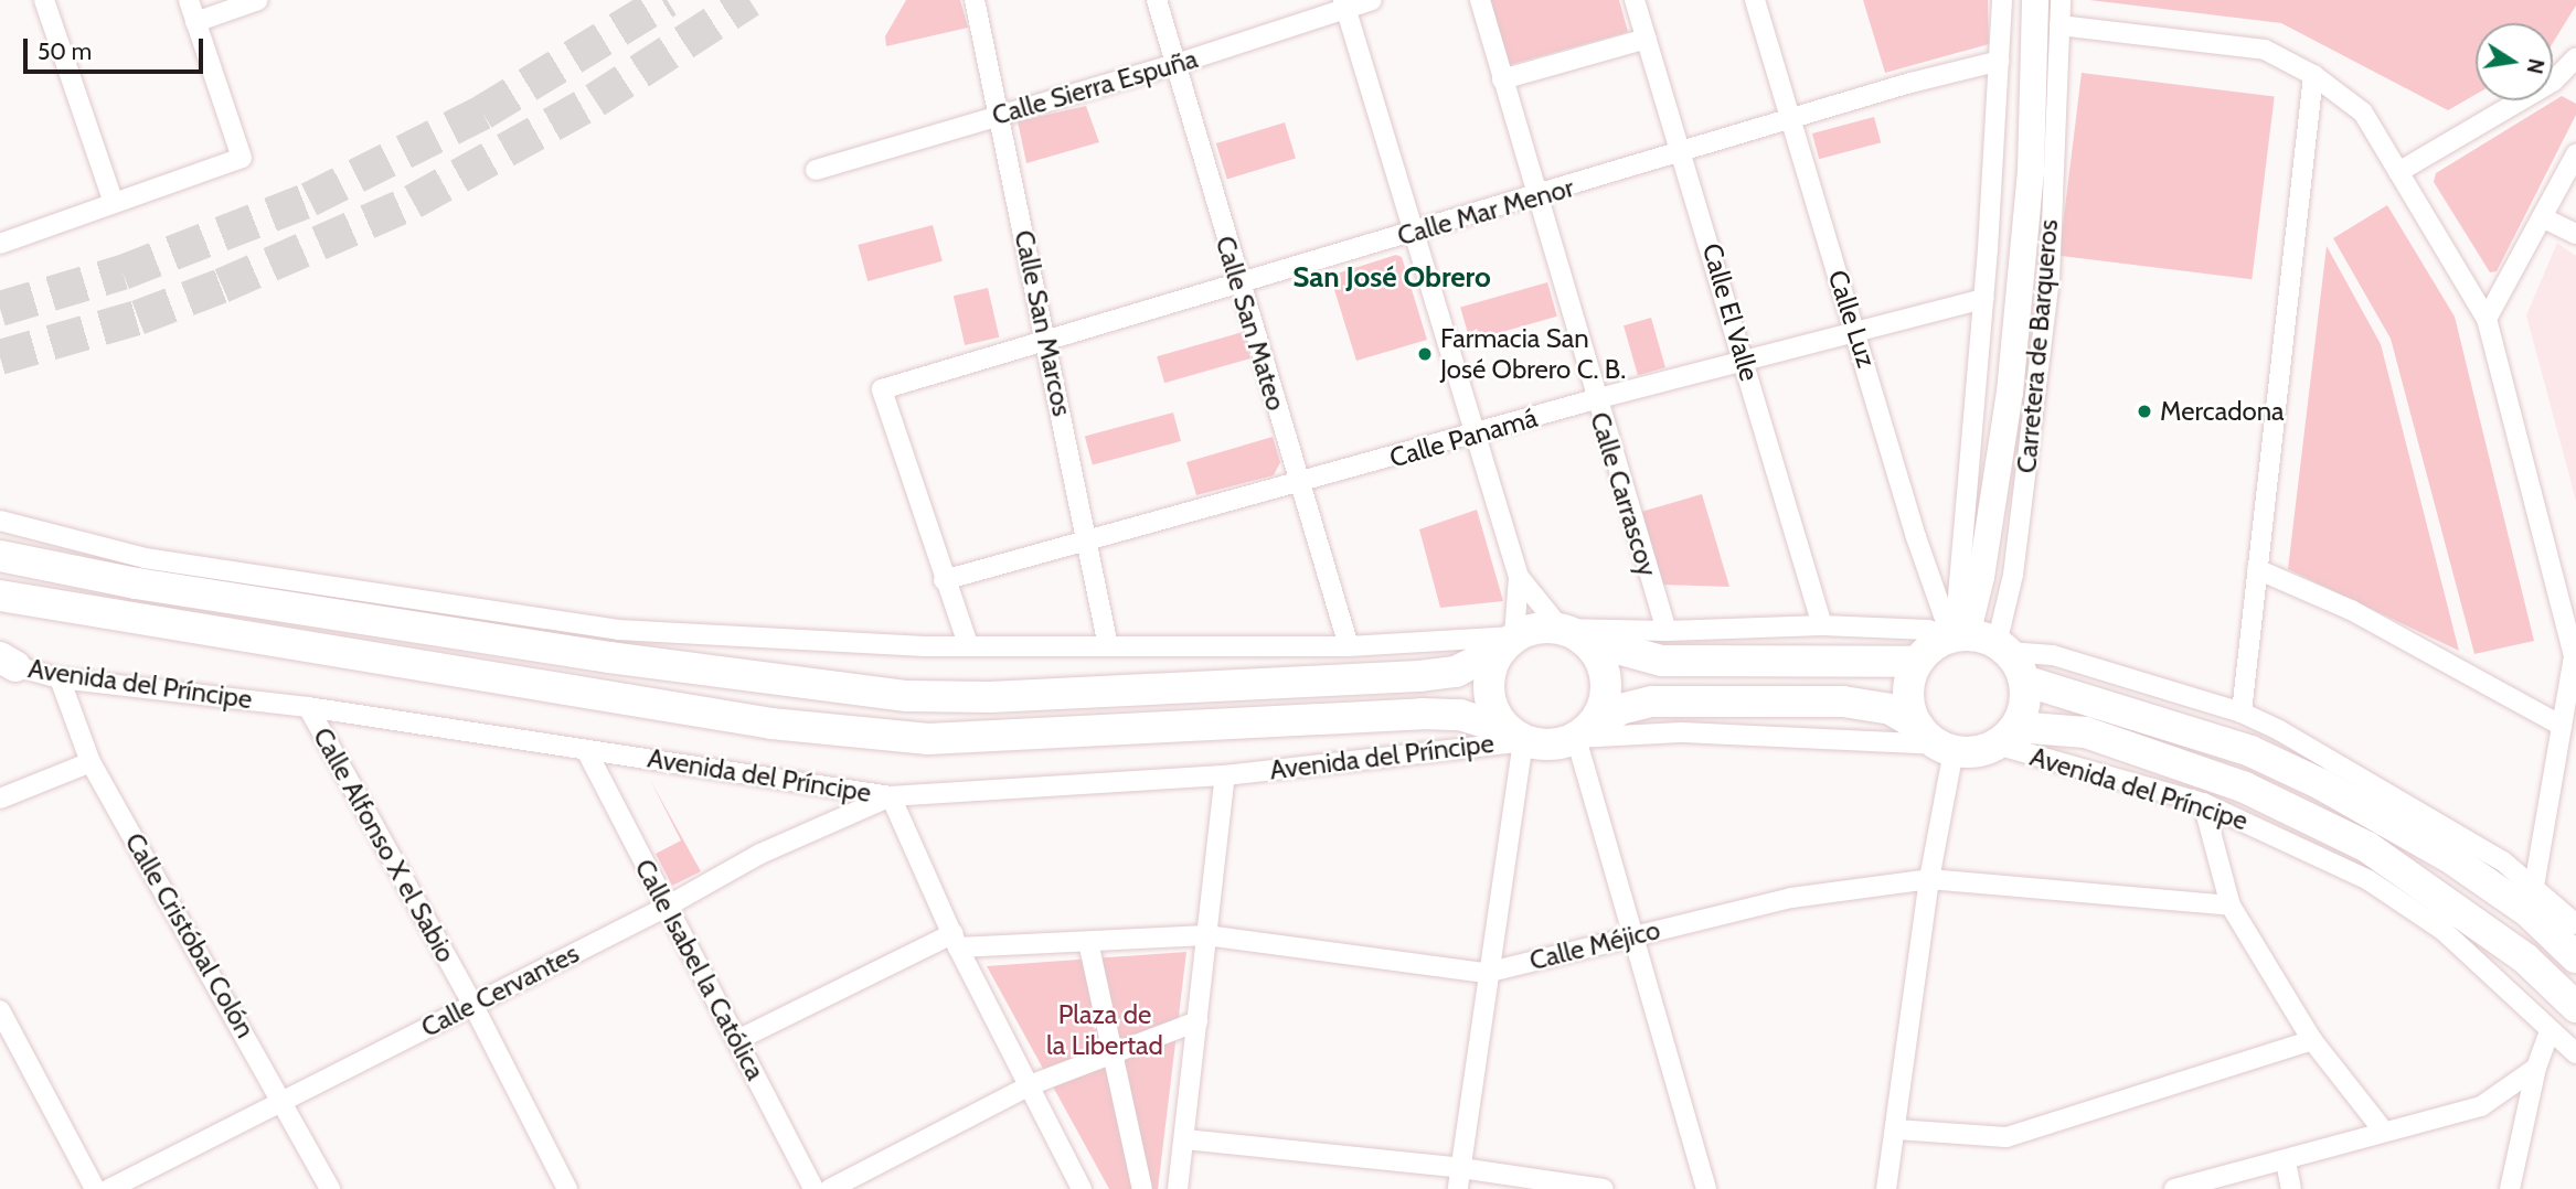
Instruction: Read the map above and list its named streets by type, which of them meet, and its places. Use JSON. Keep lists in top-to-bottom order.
{
  "streets": {
    "main road": ["Carretera de Barqueros", "Avenida del Príncipe"],
    "street": [
      "Calle Sierra Espuña",
      "Calle Mar Menor",
      "Calle El Valle",
      "Calle Luz",
      "Calle San Marcos",
      "Calle San Mateo",
      "Calle Panamá",
      "Calle Carrascoy",
      "Calle Alfonso X el Sabio",
      "Calle Cristóbal Colón",
      "Calle Méjico",
      "Calle Isabel la Católica",
      "Calle Cervantes"
    ]
  },
  "crossings": [
    ["Calle Sierra Espuña", "Calle San Marcos"],
    ["Calle Sierra Espuña", "Calle San Mateo"],
    ["Calle Mar Menor", "Calle El Valle"],
    ["Calle Mar Menor", "Calle Luz"],
    ["Calle Mar Menor", "Calle San Marcos"],
    ["Calle Mar Menor", "Calle San Mateo"],
    ["Calle Mar Menor", "Calle Panamá"],
    ["Calle Mar Menor", "Calle Carrascoy"],
    ["Calle El Valle", "Calle Panamá"],
    ["Calle Luz", "Carretera de Barqueros"],
    ["Calle Luz", "Calle Panamá"],
    ["Calle Luz", "Avenida del Príncipe"],
    ["Calle San Marcos", "Calle Panamá"],
    ["Calle San Mateo", "Calle Panamá"],
    ["Carretera de Barqueros", "Avenida del Príncipe"],
    ["Calle Panamá", "Calle Carrascoy"],
    ["Avenida del Príncipe", "Calle Alfonso X el Sabio"],
    ["Avenida del Príncipe", "Calle Cristóbal Colón"],
    ["Avenida del Príncipe", "Calle Isabel la Católica"],
    ["Avenida del Príncipe", "Calle Cervantes"],
    ["Calle Alfonso X el Sabio", "Calle Cervantes"],
    ["Calle Cristóbal Colón", "Calle Cervantes"],
    ["Calle Isabel la Católica", "Calle Cervantes"]
  ],
  "districts": ["San José Obrero"],
  "parks": ["Plaza de la Libertad"],
  "places": ["Farmacia San José Obrero C. B.", "Mercadona"],
  "scale_bar": "50 m",
  "north": "right"
}
